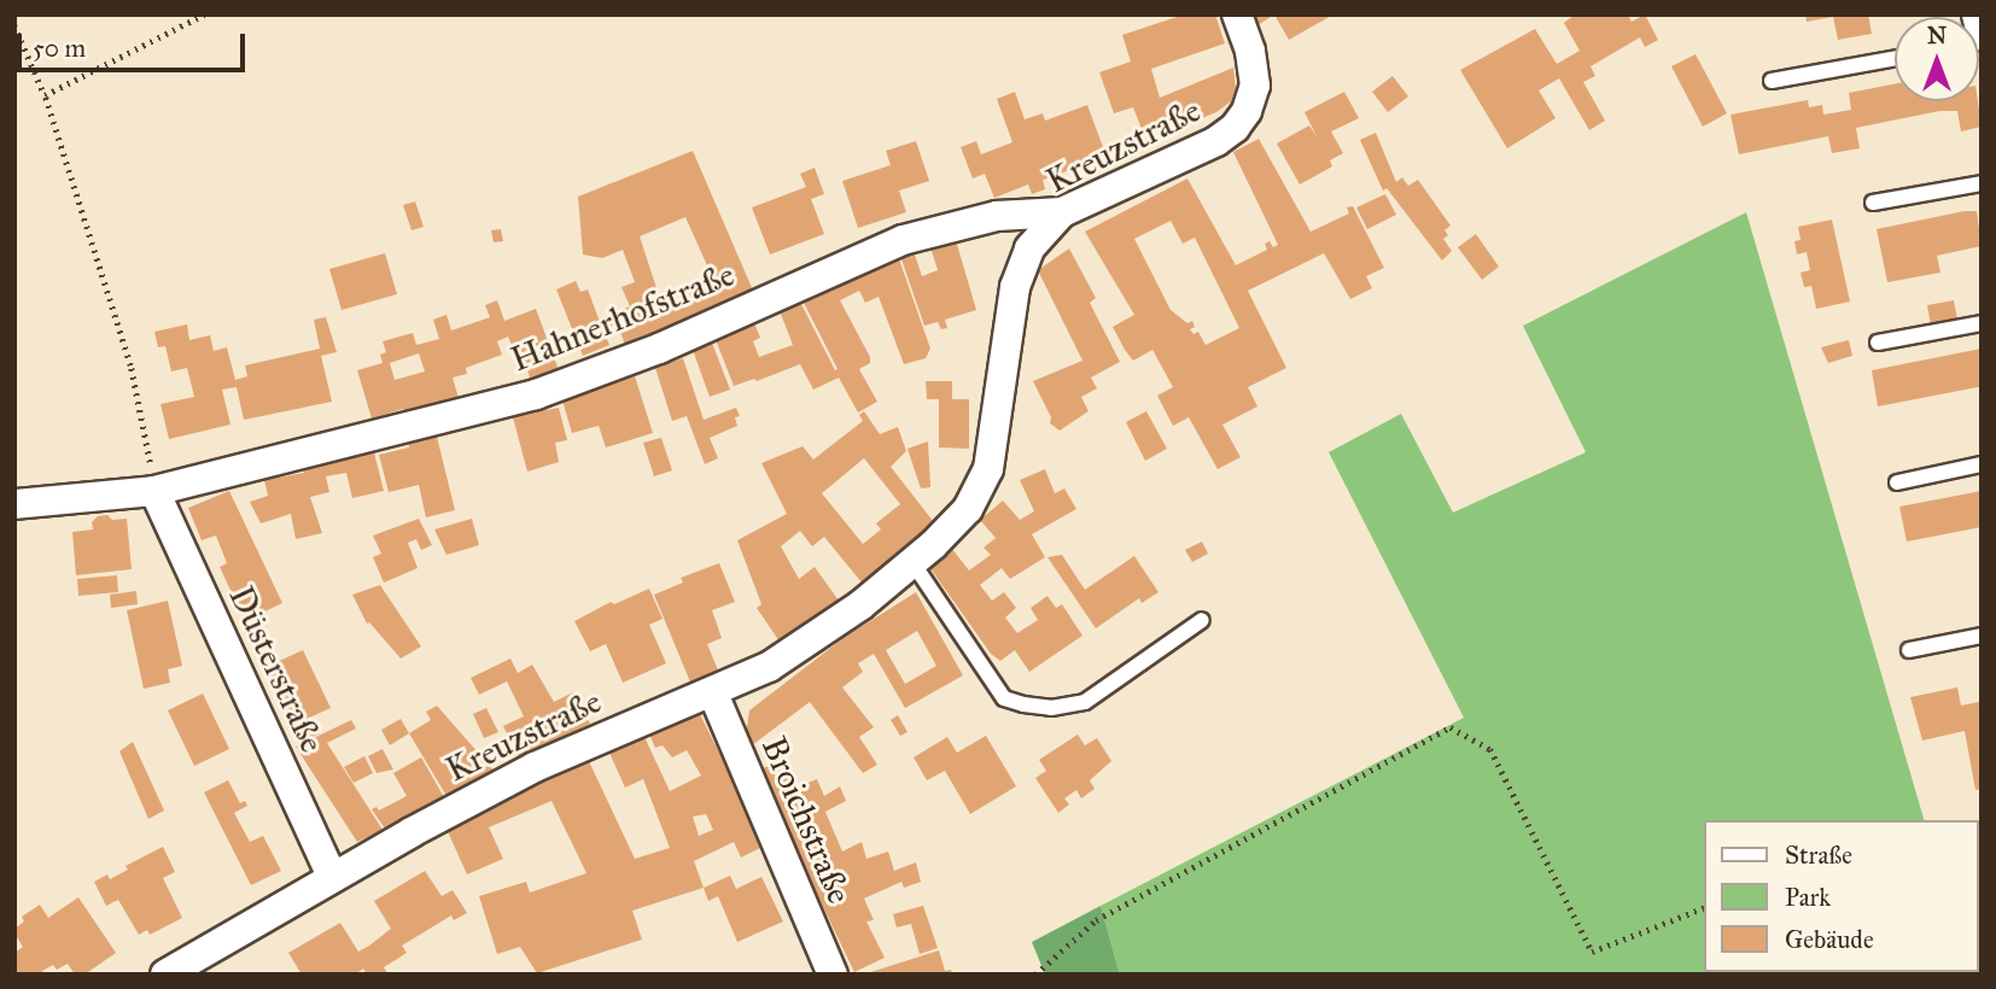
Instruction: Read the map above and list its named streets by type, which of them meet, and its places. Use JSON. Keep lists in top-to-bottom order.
{
  "streets": {
    "street": [
      "Kreuzstraße",
      "Hahnerhofstraße",
      "Düsterstraße",
      "Broichstraße"
    ]
  },
  "crossings": [
    ["Kreuzstraße", "Hahnerhofstraße"],
    ["Kreuzstraße", "Düsterstraße"],
    ["Kreuzstraße", "Broichstraße"],
    ["Hahnerhofstraße", "Düsterstraße"]
  ],
  "legend": ["Straße", "Park", "Gebäude"],
  "scale_bar": "50 m",
  "north": "top"
}
